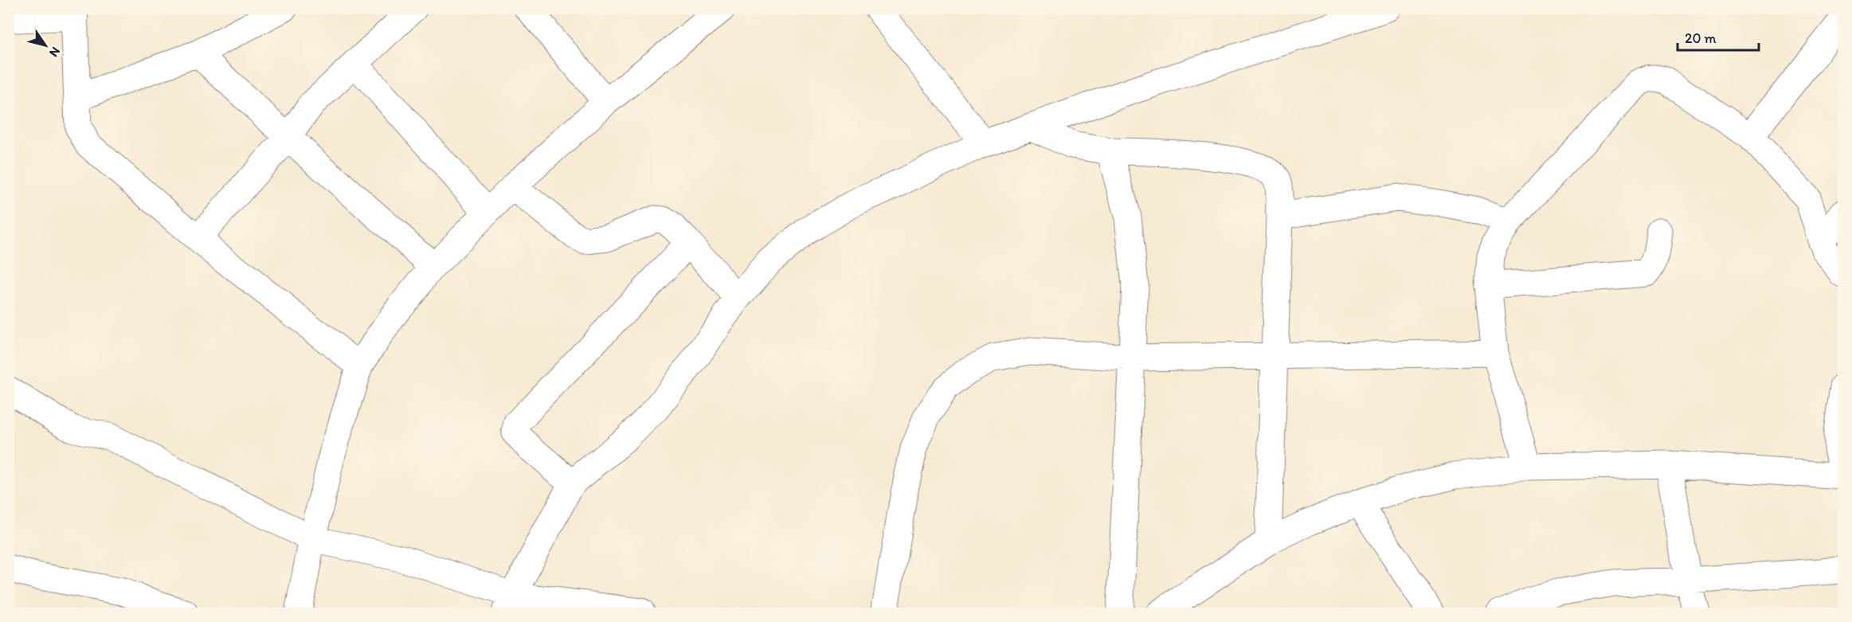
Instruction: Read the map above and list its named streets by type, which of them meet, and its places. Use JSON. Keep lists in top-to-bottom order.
{
  "scale_bar": "20 m",
  "north": "bottom right"
}
